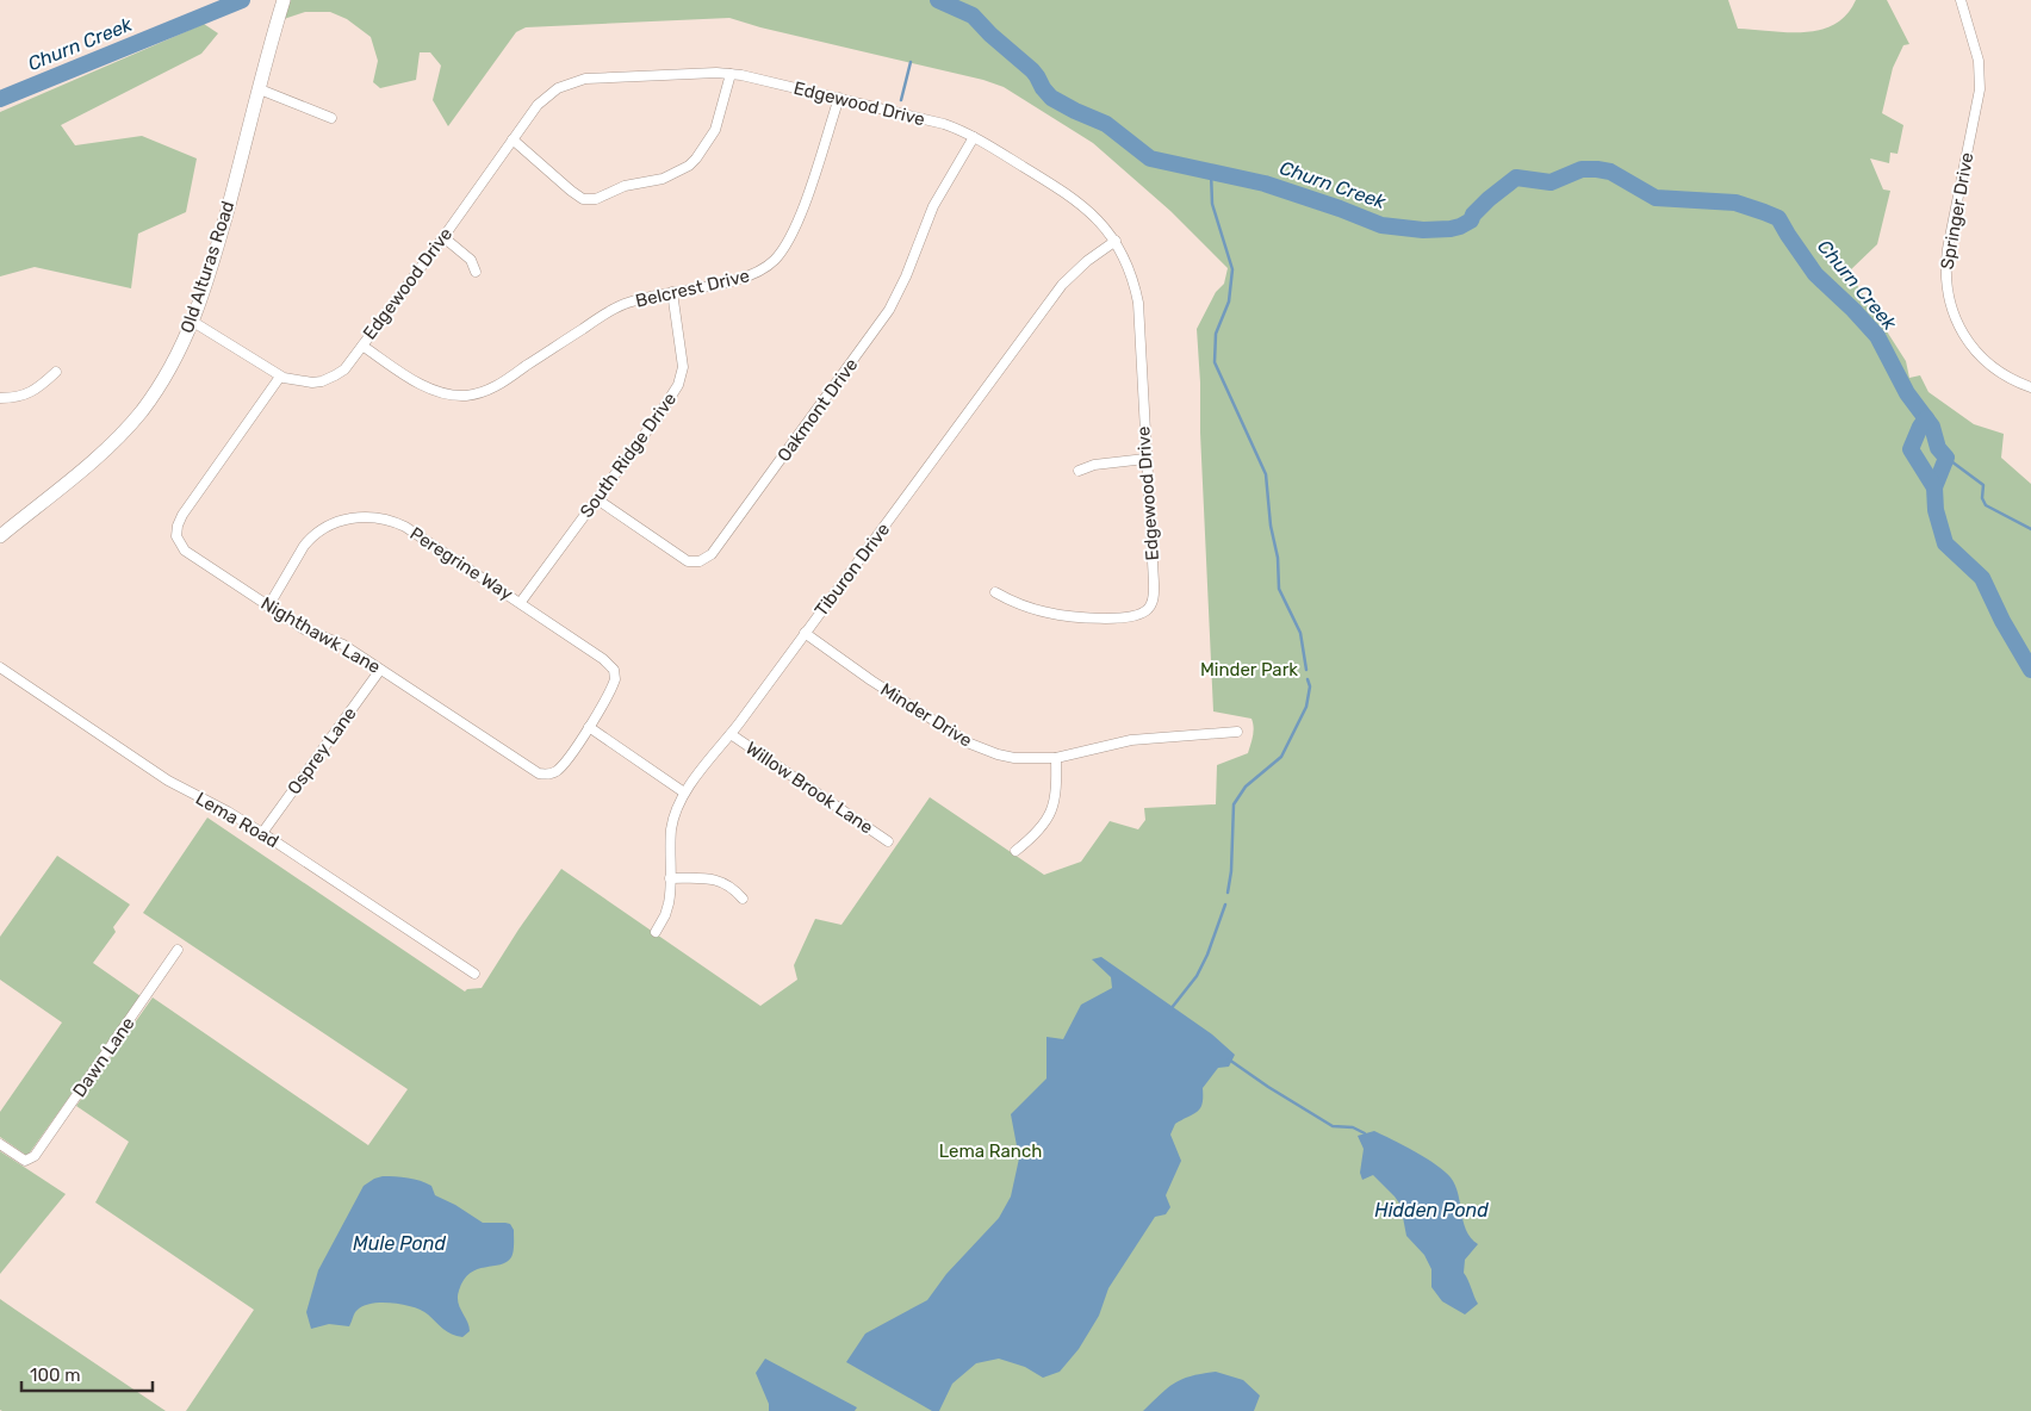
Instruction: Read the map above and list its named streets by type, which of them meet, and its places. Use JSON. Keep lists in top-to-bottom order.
{
  "streets": {
    "main road": ["Old Alturas Road"],
    "street": [
      "Edgewood Drive",
      "Springer Drive",
      "Belcrest Drive",
      "Oakmont Drive",
      "South Ridge Drive",
      "Peregrine Way",
      "Tiburon Drive",
      "Nighthawk Lane",
      "Minder Drive",
      "Osprey Lane",
      "Willow Brook Lane",
      "Lema Road",
      "Dawn Lane"
    ]
  },
  "crossings": [
    ["Edgewood Drive", "Old Alturas Road"],
    ["Edgewood Drive", "Belcrest Drive"],
    ["Edgewood Drive", "Oakmont Drive"],
    ["Edgewood Drive", "Tiburon Drive"],
    ["Edgewood Drive", "Nighthawk Lane"],
    ["Belcrest Drive", "South Ridge Drive"],
    ["Oakmont Drive", "South Ridge Drive"],
    ["South Ridge Drive", "Peregrine Way"],
    ["Peregrine Way", "Nighthawk Lane"],
    ["Tiburon Drive", "Minder Drive"],
    ["Tiburon Drive", "Willow Brook Lane"],
    ["Nighthawk Lane", "Osprey Lane"],
    ["Osprey Lane", "Lema Road"]
  ],
  "water": ["Churn Creek", "Hidden Pond", "Mule Pond"],
  "parks": ["Minder Park", "Lema Ranch"],
  "scale_bar": "100 m"
}
